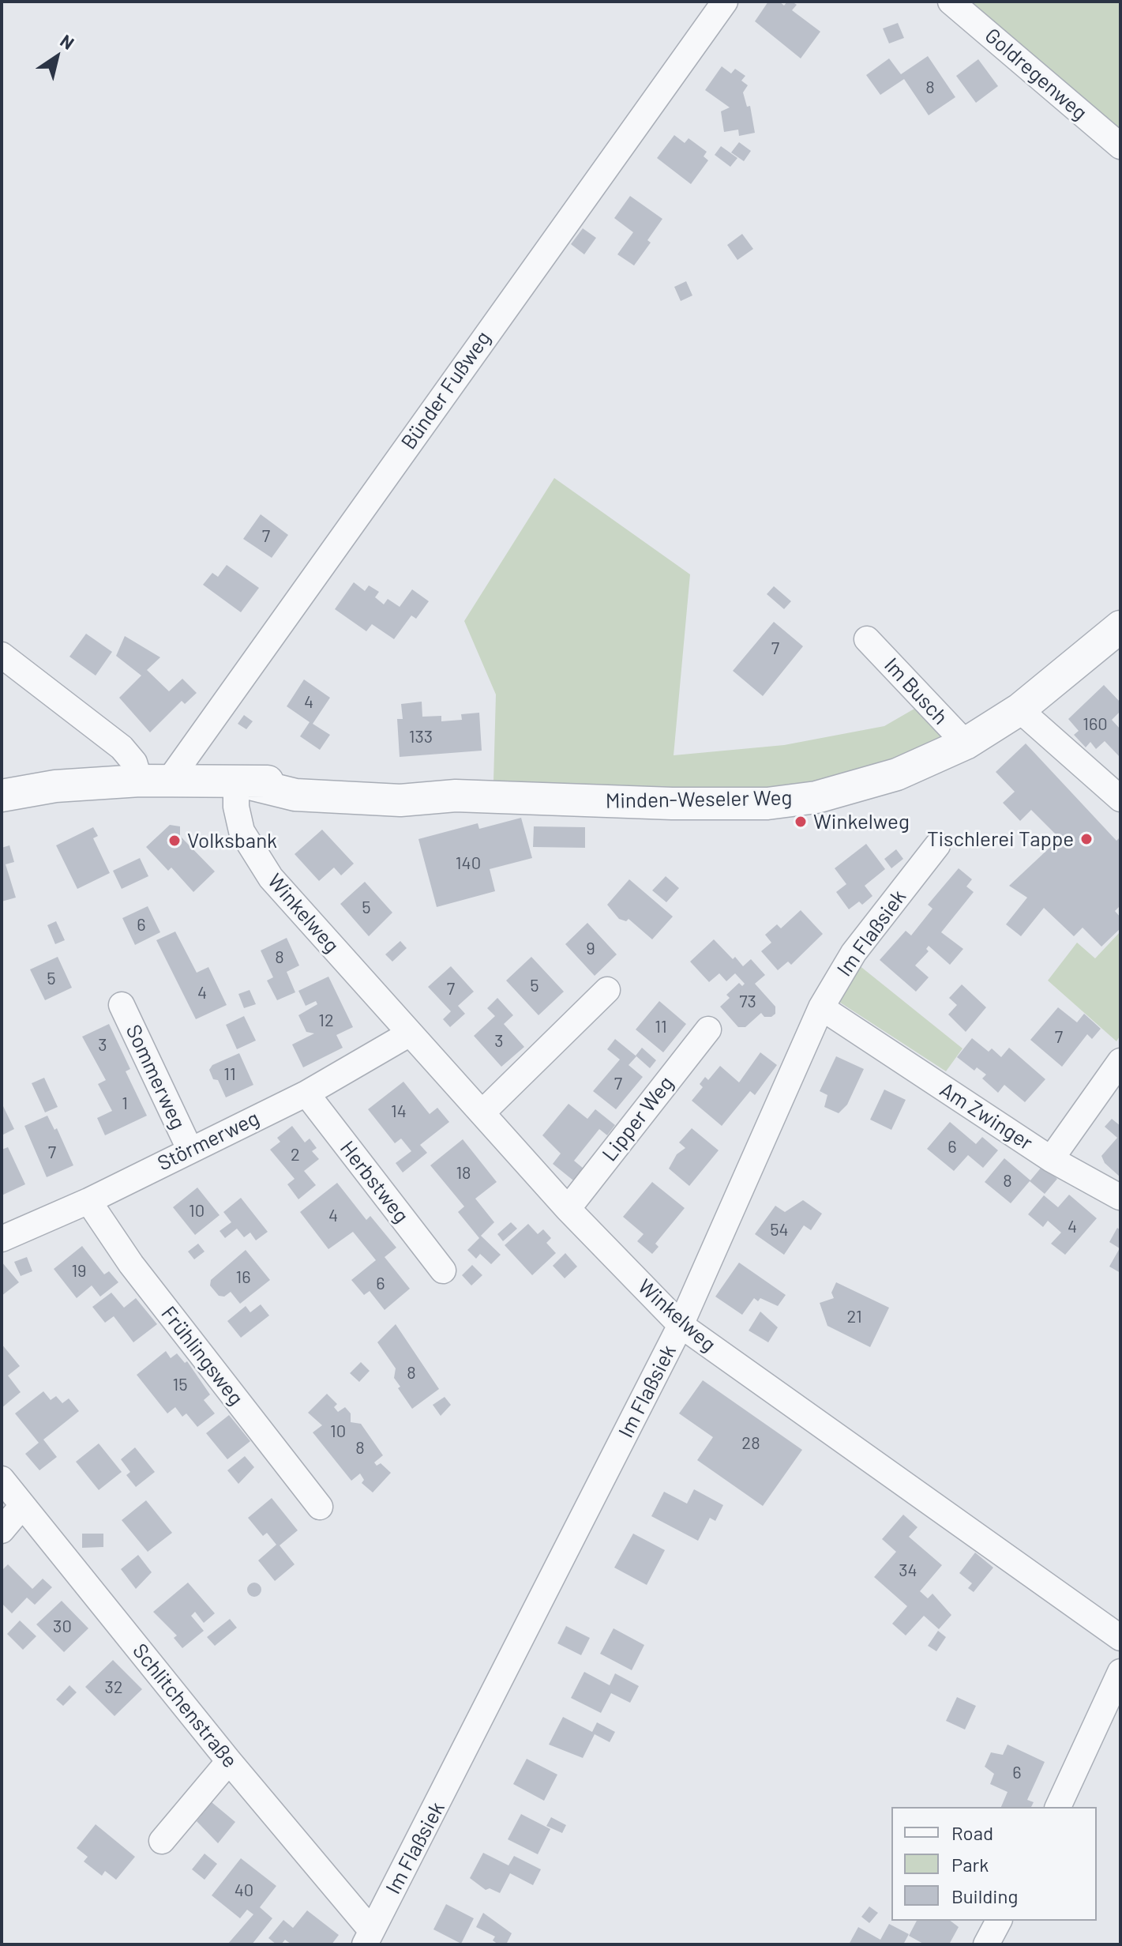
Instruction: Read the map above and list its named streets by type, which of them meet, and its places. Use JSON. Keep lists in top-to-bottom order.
{
  "streets": {
    "street": [
      "Goldregenweg",
      "Bünder Fußweg",
      "Im Busch",
      "Minden-Weseler Weg",
      "Winkelweg",
      "Im Flaßsiek",
      "Sommerweg",
      "Am Zwinger",
      "Lipper Weg",
      "Störmerweg",
      "Herbstweg",
      "Frühlingsweg",
      "Schlitchenstraße"
    ]
  },
  "crossings": [
    ["Bünder Fußweg", "Minden-Weseler Weg"],
    ["Im Busch", "Minden-Weseler Weg"],
    ["Minden-Weseler Weg", "Winkelweg"],
    ["Winkelweg", "Im Flaßsiek"],
    ["Winkelweg", "Lipper Weg"],
    ["Winkelweg", "Störmerweg"],
    ["Im Flaßsiek", "Am Zwinger"],
    ["Im Flaßsiek", "Schlitchenstraße"],
    ["Sommerweg", "Störmerweg"],
    ["Störmerweg", "Herbstweg"],
    ["Störmerweg", "Frühlingsweg"]
  ],
  "places": ["Winkelweg", "Tischlerei Tappe", "Volksbank"],
  "house_numbers": [
    "8",
    "7",
    "7",
    "4",
    "160",
    "133",
    "140",
    "5",
    "6",
    "9",
    "8",
    "5",
    "5",
    "7",
    "4",
    "73",
    "12",
    "11",
    "7",
    "3",
    "3",
    "11",
    "7",
    "1",
    "14",
    "6",
    "7",
    "2",
    "18",
    "8",
    "10",
    "4",
    "4",
    "54",
    "19",
    "16",
    "6",
    "21",
    "8",
    "15",
    "10",
    "28",
    "8",
    "34",
    "30",
    "32",
    "6",
    "40"
  ],
  "legend": ["Road", "Park", "Building"],
  "north": "top right"
}
